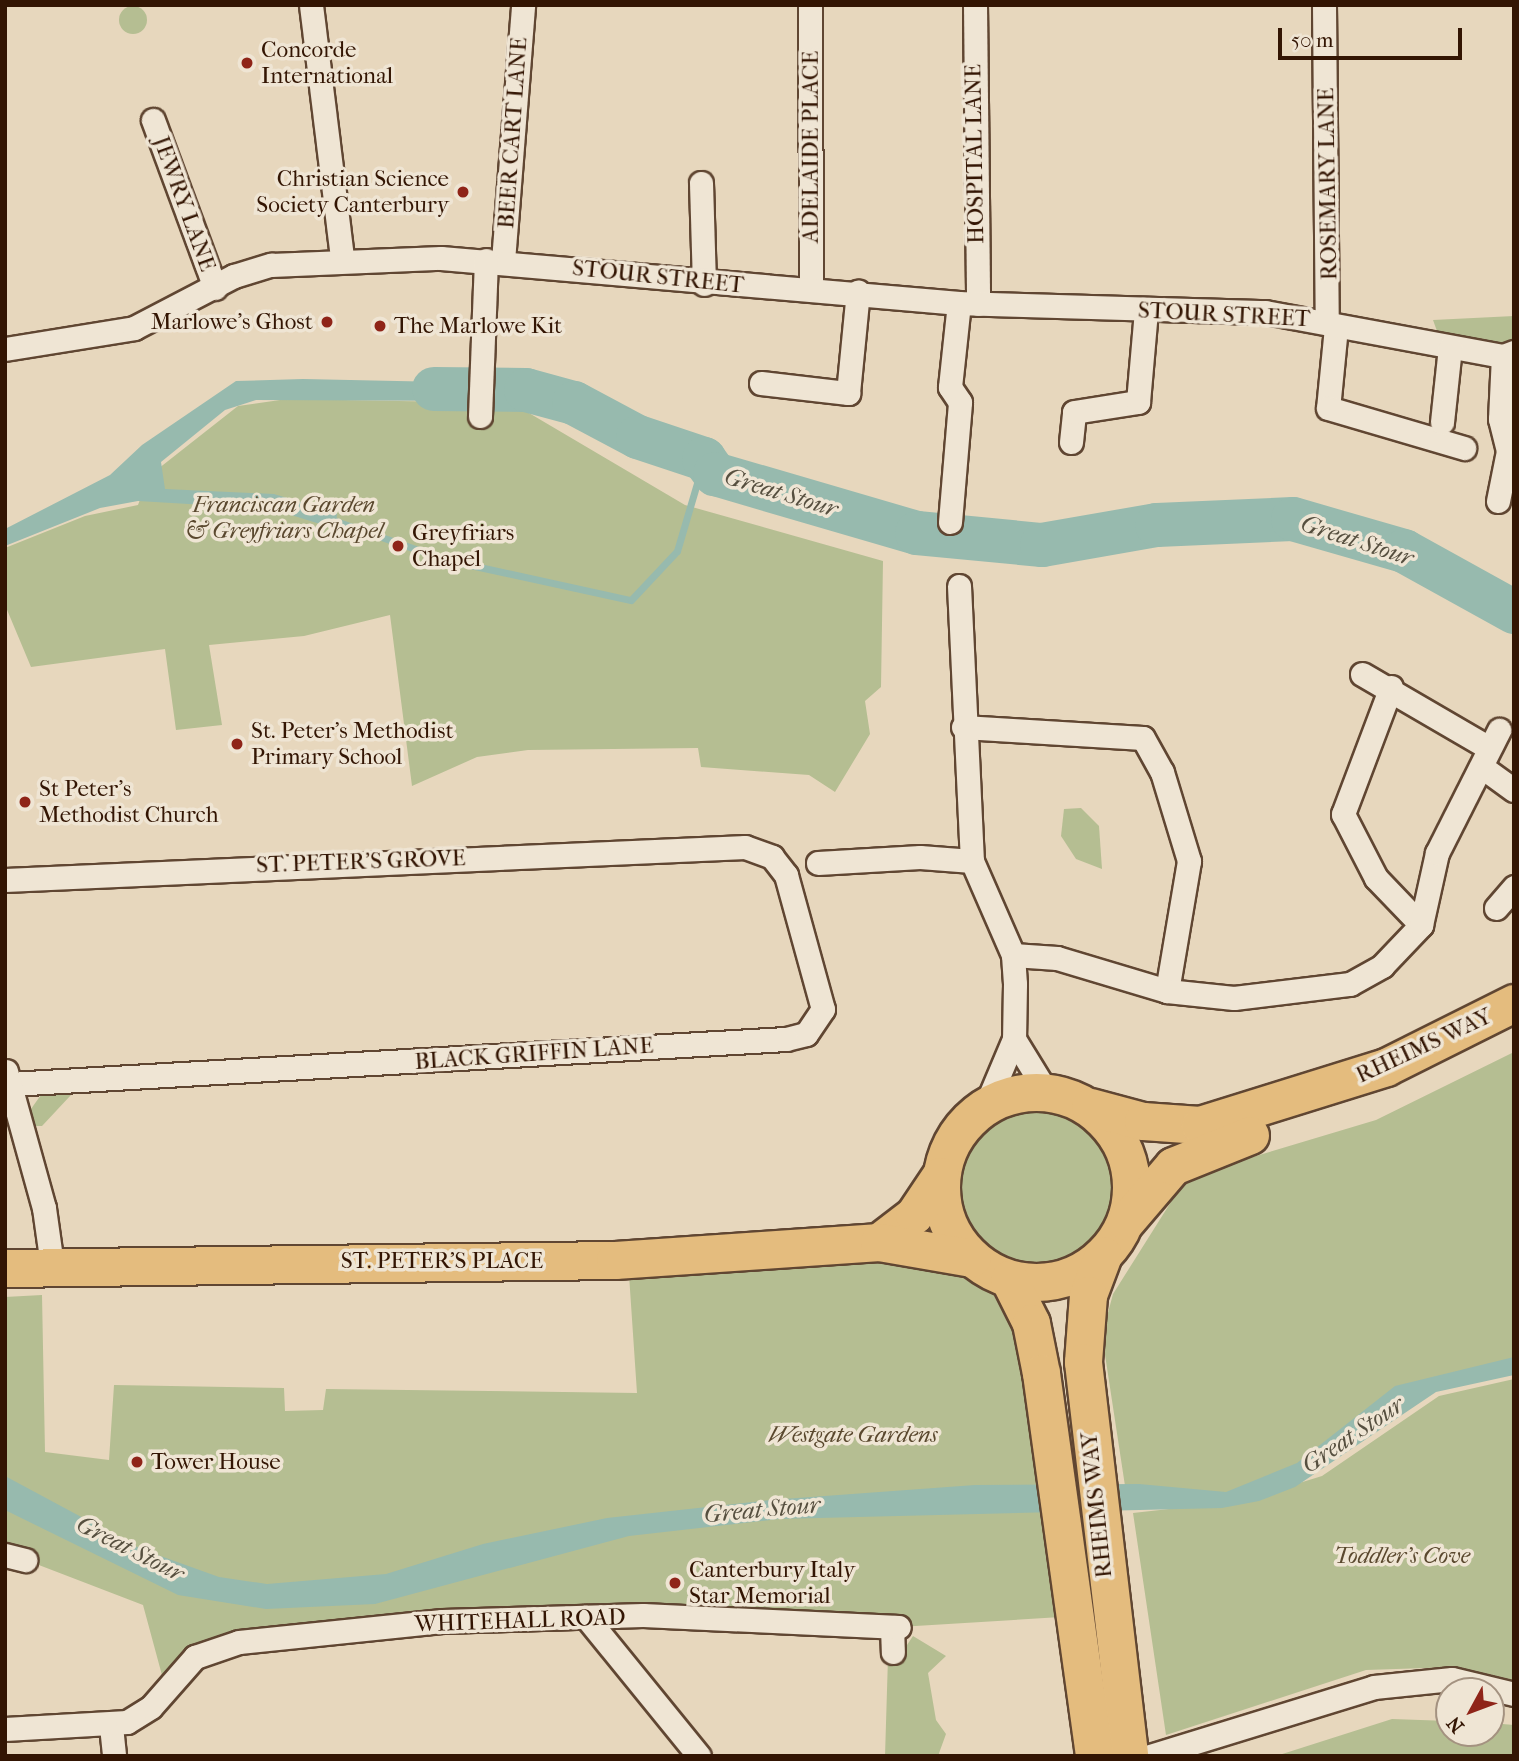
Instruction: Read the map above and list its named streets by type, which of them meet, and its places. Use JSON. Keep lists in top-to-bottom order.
{
  "streets": {
    "main road": ["RHEIMS WAY", "ST. PETER'S PLACE"],
    "street": [
      "BEER CART LANE",
      "ADELAIDE PLACE",
      "HOSPITAL LANE",
      "ROSEMARY LANE",
      "JEWRY LANE",
      "STOUR STREET",
      "ST. PETER'S GROVE",
      "BLACK GRIFFIN LANE",
      "WHITEHALL ROAD"
    ]
  },
  "crossings": [
    ["BEER CART LANE", "STOUR STREET"],
    ["ADELAIDE PLACE", "STOUR STREET"],
    ["HOSPITAL LANE", "STOUR STREET"],
    ["ROSEMARY LANE", "STOUR STREET"],
    ["JEWRY LANE", "STOUR STREET"],
    ["ST. PETER'S GROVE", "BLACK GRIFFIN LANE"],
    ["RHEIMS WAY", "ST. PETER'S PLACE"]
  ],
  "water": ["Great Stour"],
  "parks": ["Franciscan Garden & Greyfriars Chapel", "Westgate Gardens", "Toddler's Cove"],
  "places": [
    "Concorde International",
    "Christian Science Society Canterbury",
    "Marlowe's Ghost",
    "The Marlowe Kit",
    "Greyfriars Chapel",
    "St. Peter's Methodist Primary School",
    "St Peter's Methodist Church",
    "Tower House",
    "Canterbury Italy Star Memorial"
  ],
  "scale_bar": "50 m",
  "north": "bottom left"
}
